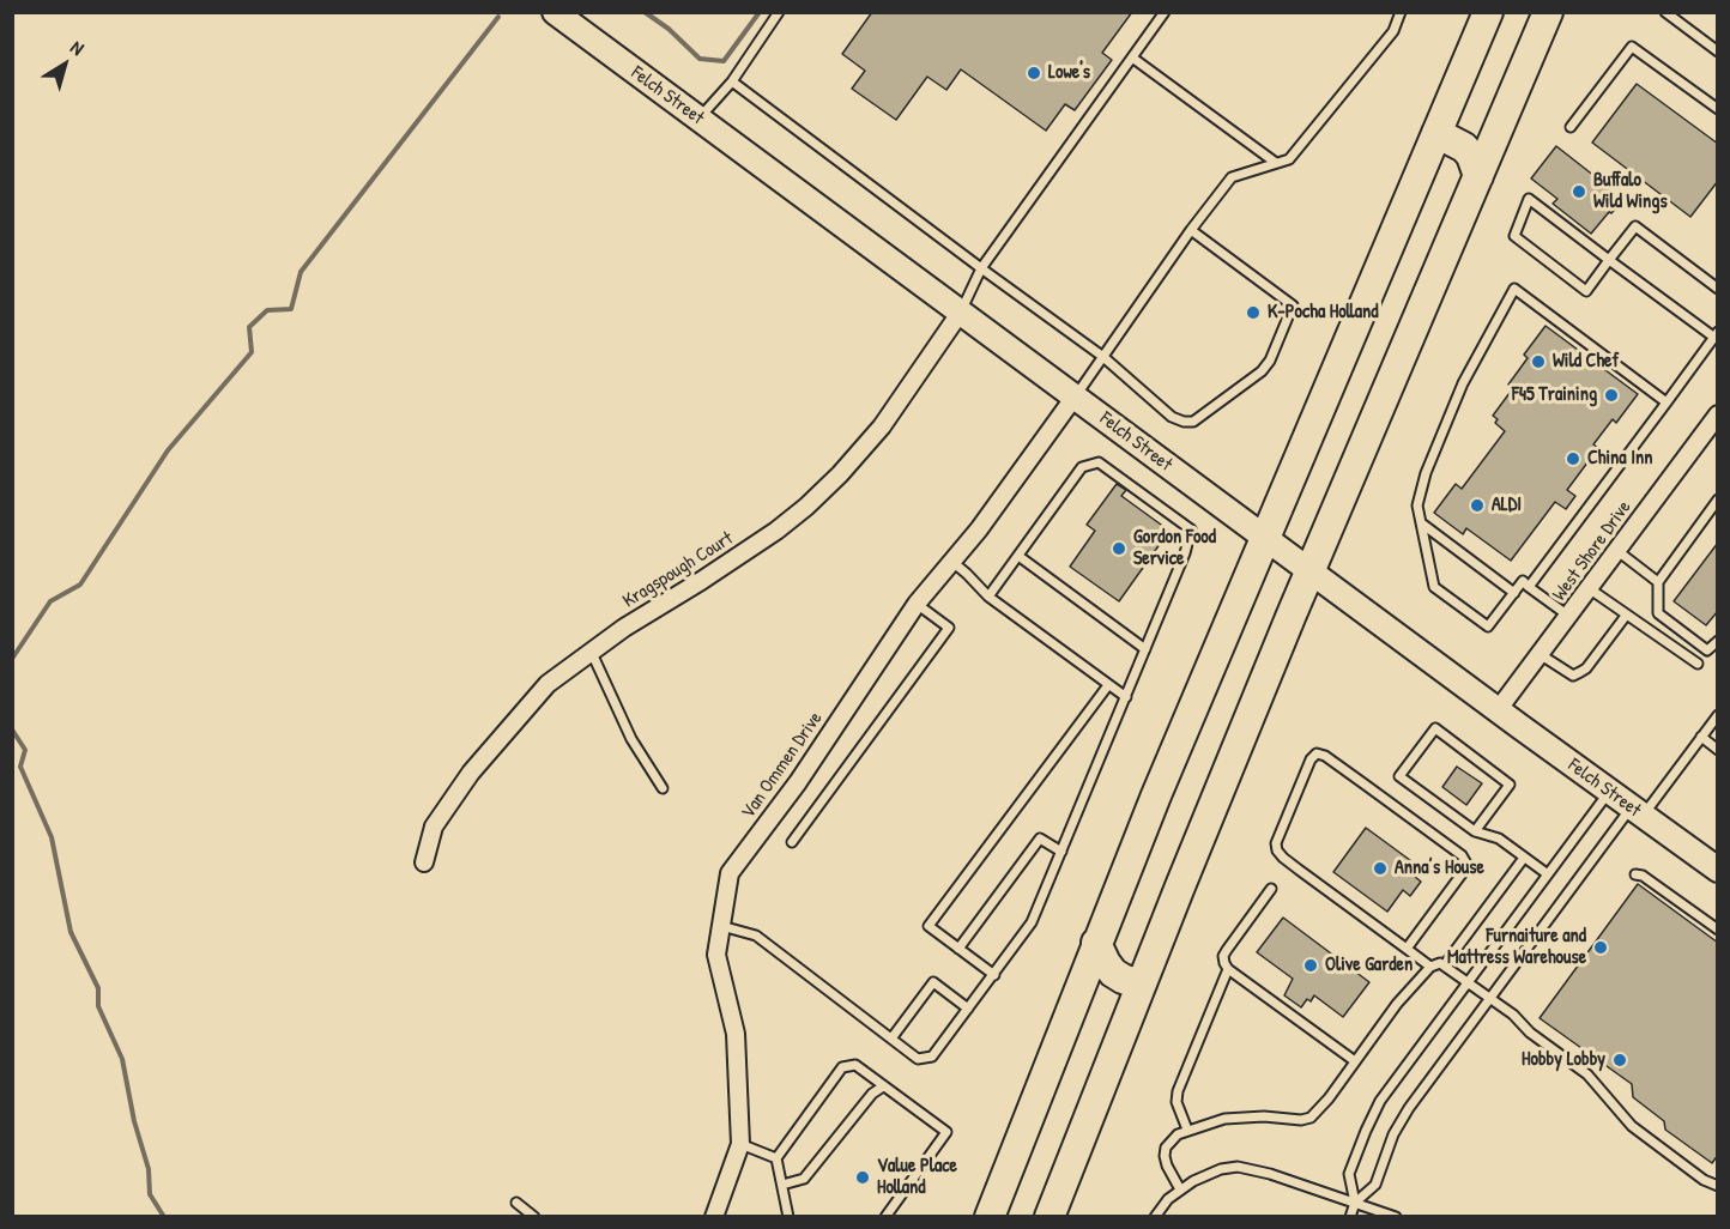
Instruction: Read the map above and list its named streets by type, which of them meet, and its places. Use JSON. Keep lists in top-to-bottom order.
{
  "streets": {
    "street": [
      "Felch Street",
      "West Shore Drive",
      "Kragspough Court",
      "Van Ommen Drive"
    ]
  },
  "crossings": [
    ["Felch Street", "West Shore Drive"],
    ["Felch Street", "Kragspough Court"],
    ["Felch Street", "Van Ommen Drive"]
  ],
  "places": [
    "Lowe's",
    "Buffalo Wild Wings",
    "K-Pocha Holland",
    "Wild Chef",
    "F45 Training",
    "China Inn",
    "ALDI",
    "Gordon Food Service",
    "Anna’s House",
    "Furnaiture and Mattress Warehouse",
    "Olive Garden",
    "Hobby Lobby",
    "Value Place Holland"
  ],
  "north": "top right"
}
